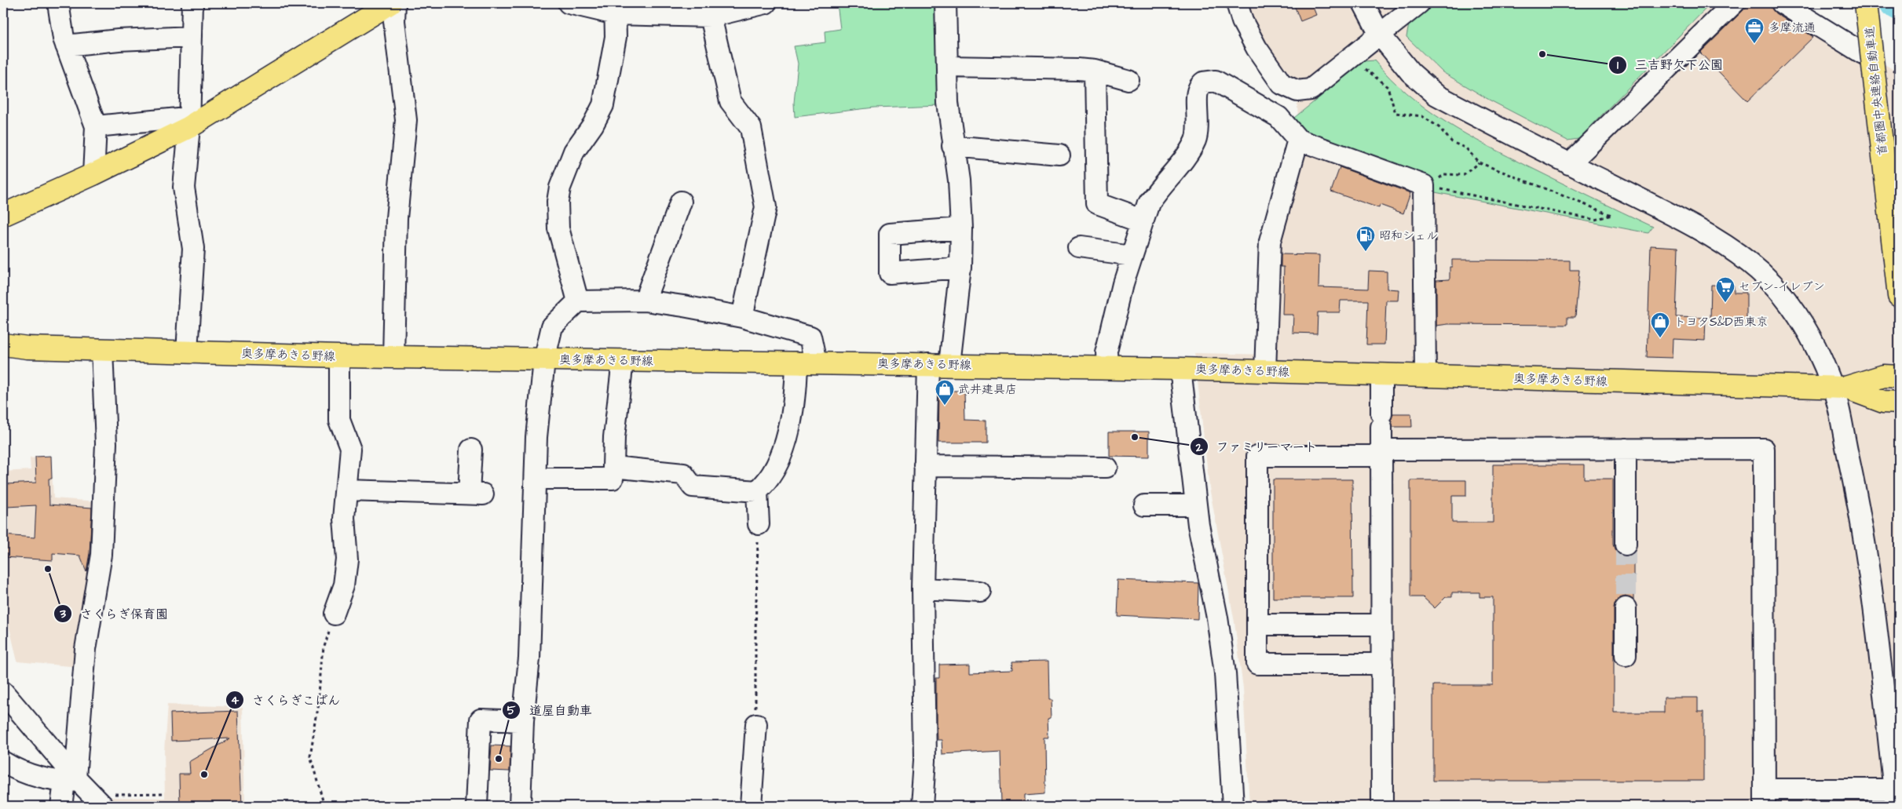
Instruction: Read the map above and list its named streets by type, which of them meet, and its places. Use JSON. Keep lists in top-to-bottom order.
{
  "streets": {
    "main road": ["首都圏中央連絡自動車道", "奥多摩あきる野線"]
  },
  "places": {
    "office": ["多摩流通"],
    "other": [
      "三吉野欠下公園",
      "ファミリーマート",
      "さくらぎ保育園",
      "道屋自動車",
      "さくらぎこぱん"
    ],
    "fuel station": ["昭和シェル"],
    "supermarket": ["セブン-イレブン"],
    "shop": ["トヨタS&D西東京", "武井建具店"]
  }
}
